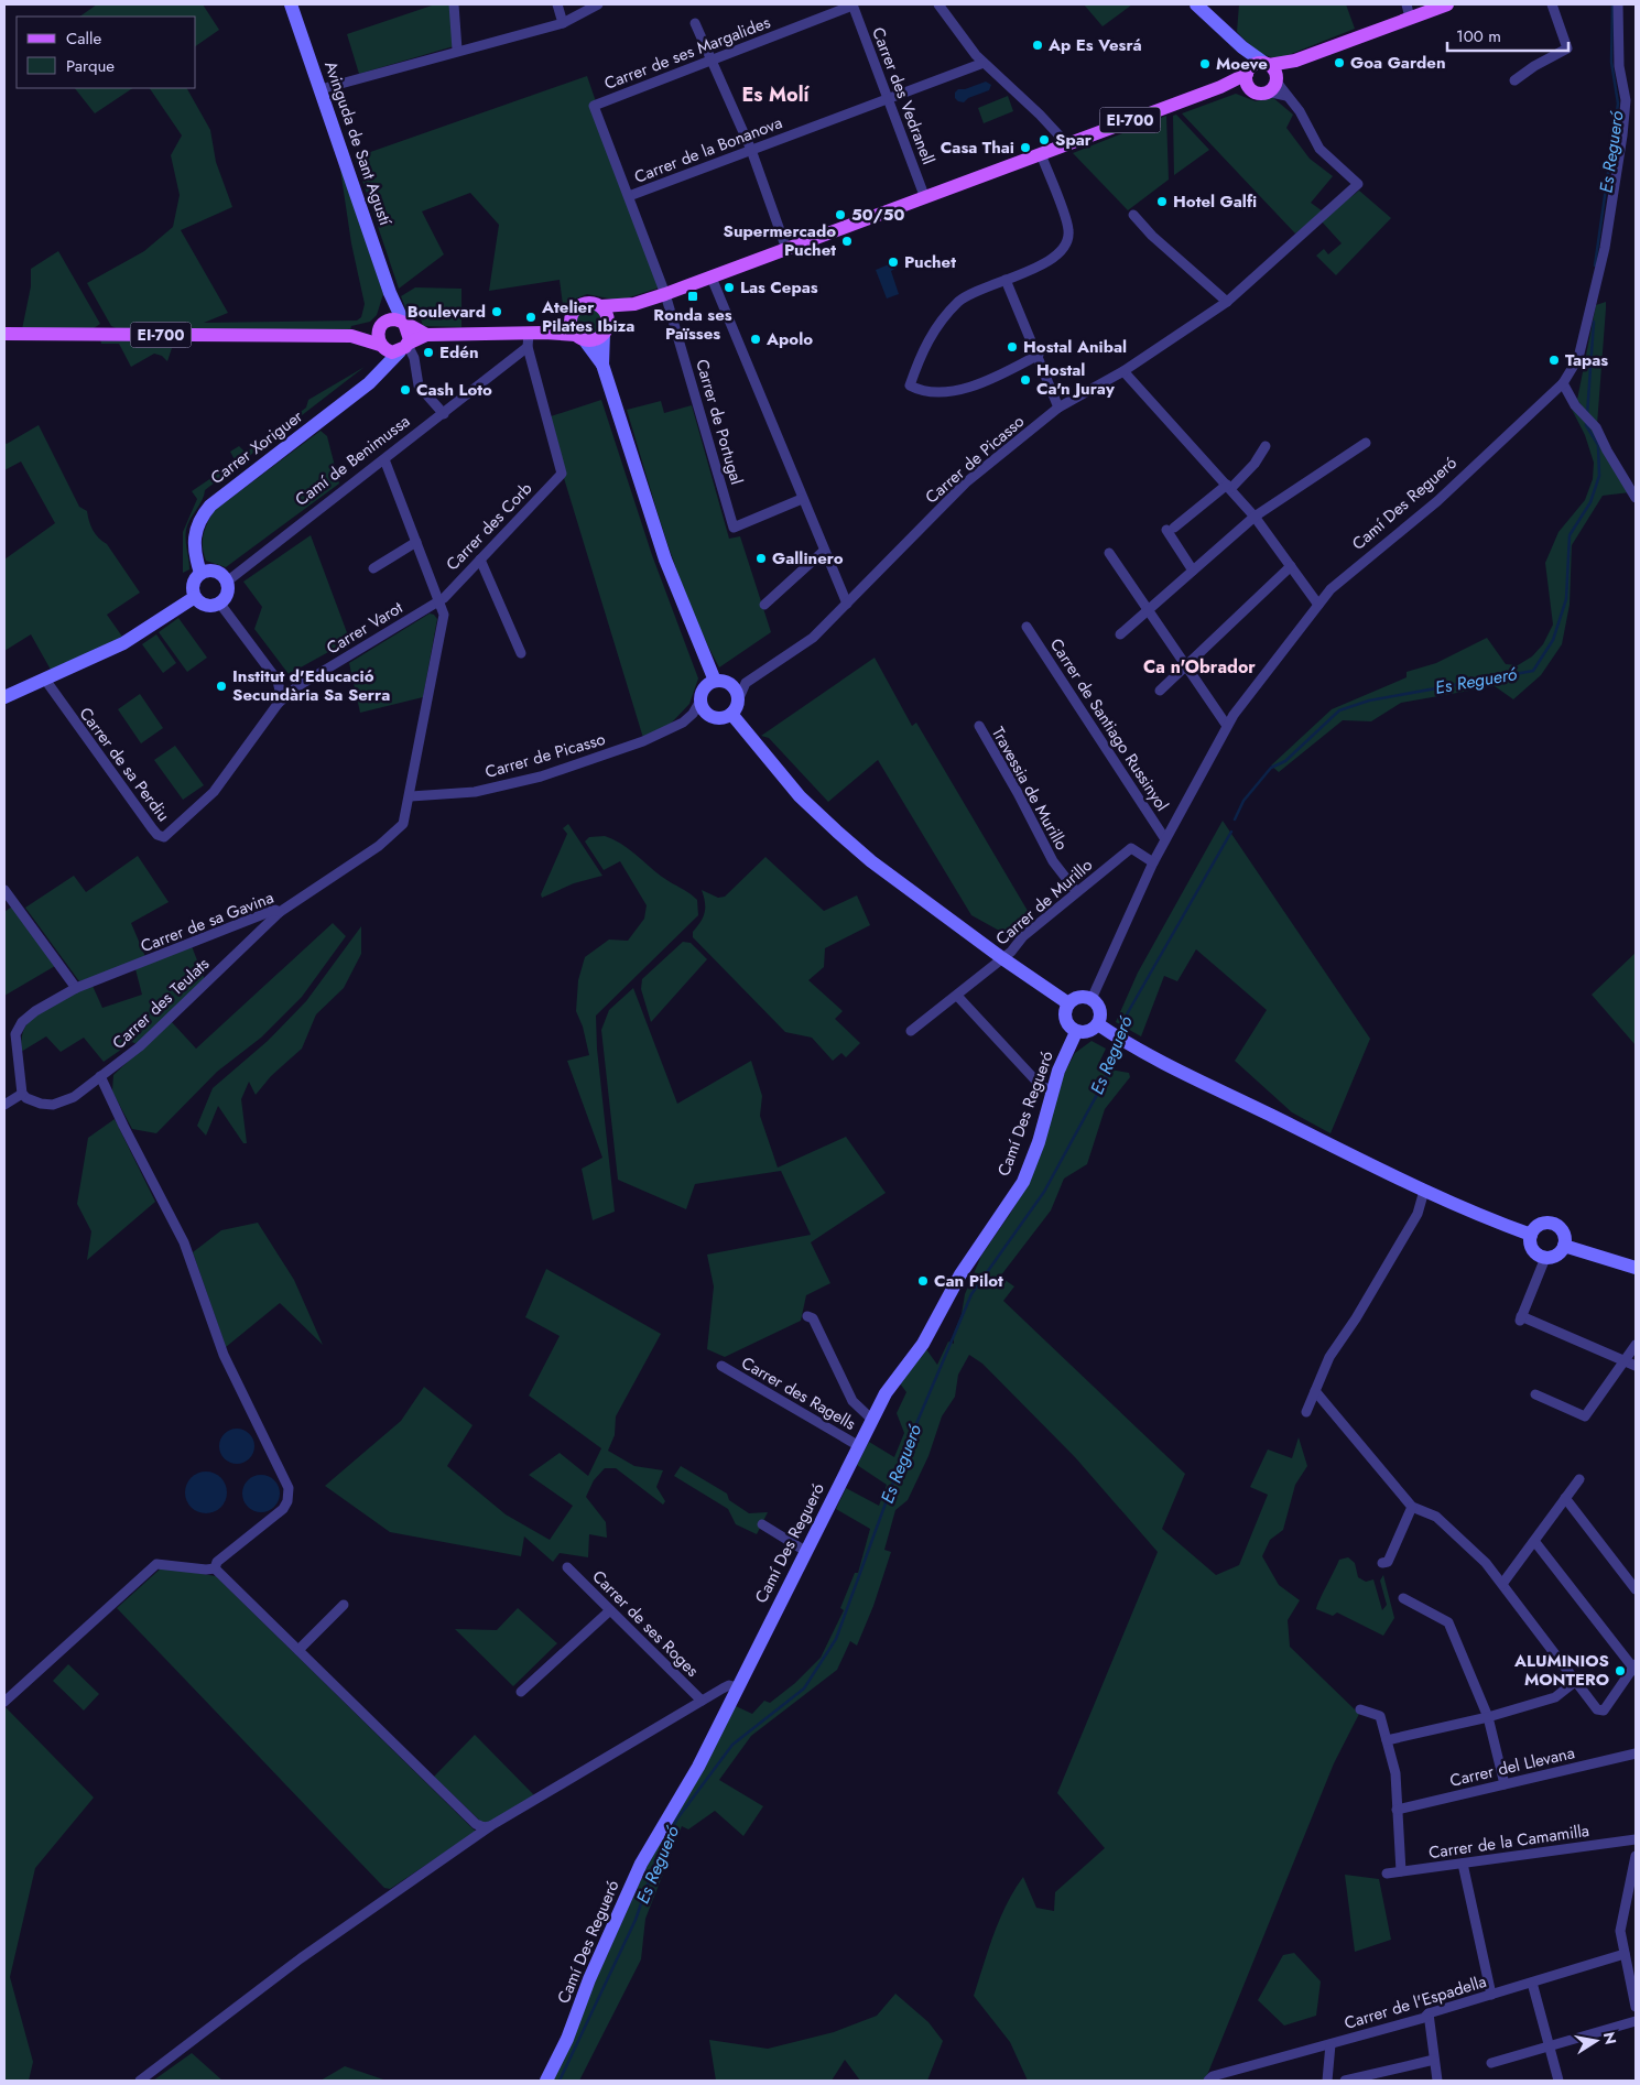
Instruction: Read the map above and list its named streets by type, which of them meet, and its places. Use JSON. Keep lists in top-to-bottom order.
{
  "streets": {
    "main road": ["EI-700"],
    "street": [
      "Carrer de ses Margalides",
      "Carrer des Vedranell",
      "Avinguda de Sant Agustí",
      "Carrer de la Bonanova",
      "Carrer de Portugal",
      "Carrer Xoriguer",
      "Carrer de Picasso",
      "Camí de Benimussa",
      "Camí Des Regueró",
      "Carrer des Corb",
      "Carrer Varot",
      "Carrer de Santiago Russinyol",
      "Carrer de sa Perdiu",
      "Travessia de Murillo",
      "Carrer de Murillo",
      "Carrer de sa Gavina",
      "Carrer des Teulats",
      "Carrer des Ragells",
      "Carrer de ses Roges",
      "Carrer del Llevana",
      "Carrer de la Camamilla",
      "Carrer de l'Espadella"
    ]
  },
  "crossings": [
    ["Carrer de ses Margalides", "Carrer des Vedranell"],
    ["Carrer de ses Margalides", "Carrer de Portugal"],
    ["Carrer des Vedranell", "EI-700"],
    ["Carrer des Vedranell", "Carrer de la Bonanova"],
    ["EI-700", "Avinguda de Sant Agustí"],
    ["EI-700", "Carrer de Portugal"],
    ["EI-700", "Carrer Xoriguer"],
    ["EI-700", "Carrer de Picasso"],
    ["EI-700", "Camí de Benimussa"],
    ["EI-700", "Carrer des Corb"],
    ["Avinguda de Sant Agustí", "Carrer Xoriguer"],
    ["Carrer de la Bonanova", "Carrer de Portugal"],
    ["Carrer Xoriguer", "Camí de Benimussa"],
    ["Carrer de Picasso", "Carrer de sa Gavina"],
    ["Camí de Benimussa", "Carrer des Corb"],
    ["Camí de Benimussa", "Carrer de sa Gavina"],
    ["Camí Des Regueró", "Carrer de Santiago Russinyol"],
    ["Camí Des Regueró", "Carrer de Murillo"],
    ["Camí Des Regueró", "Carrer des Ragells"],
    ["Carrer des Corb", "Carrer Varot"],
    ["Carrer des Corb", "Carrer de sa Gavina"],
    ["Carrer Varot", "Carrer de sa Perdiu"],
    ["Carrer Varot", "Carrer de sa Gavina"],
    ["Travessia de Murillo", "Carrer de Murillo"],
    ["Carrer de sa Gavina", "Carrer des Teulats"]
  ],
  "districts": ["Es Molí", "Ca n'Obrador"],
  "water": ["Es Regueró"],
  "places": {
    "other": [
      "Ap Es Vesrá",
      "Goa Garden",
      "Moeve",
      "Spar",
      "Casa Thai",
      "Hotel Galfi",
      "50/50",
      "Supermercado Puchet",
      "Puchet",
      "Las Cepas",
      "Boulevard",
      "Atelier Pilates Ibiza",
      "Apolo",
      "Hostal Anibal",
      "Edén",
      "Tapas",
      "Hostal Ca'n Juray",
      "Cash Loto",
      "Gallinero",
      "Institut d'Educació Secundària Sa Serra",
      "Can Pilot",
      "ALUMINIOS MONTERO"
    ],
    "transit": ["Ronda ses Païsses"]
  },
  "legend": ["Calle", "Parque"],
  "scale_bar": "100 m",
  "north": "right"
}
